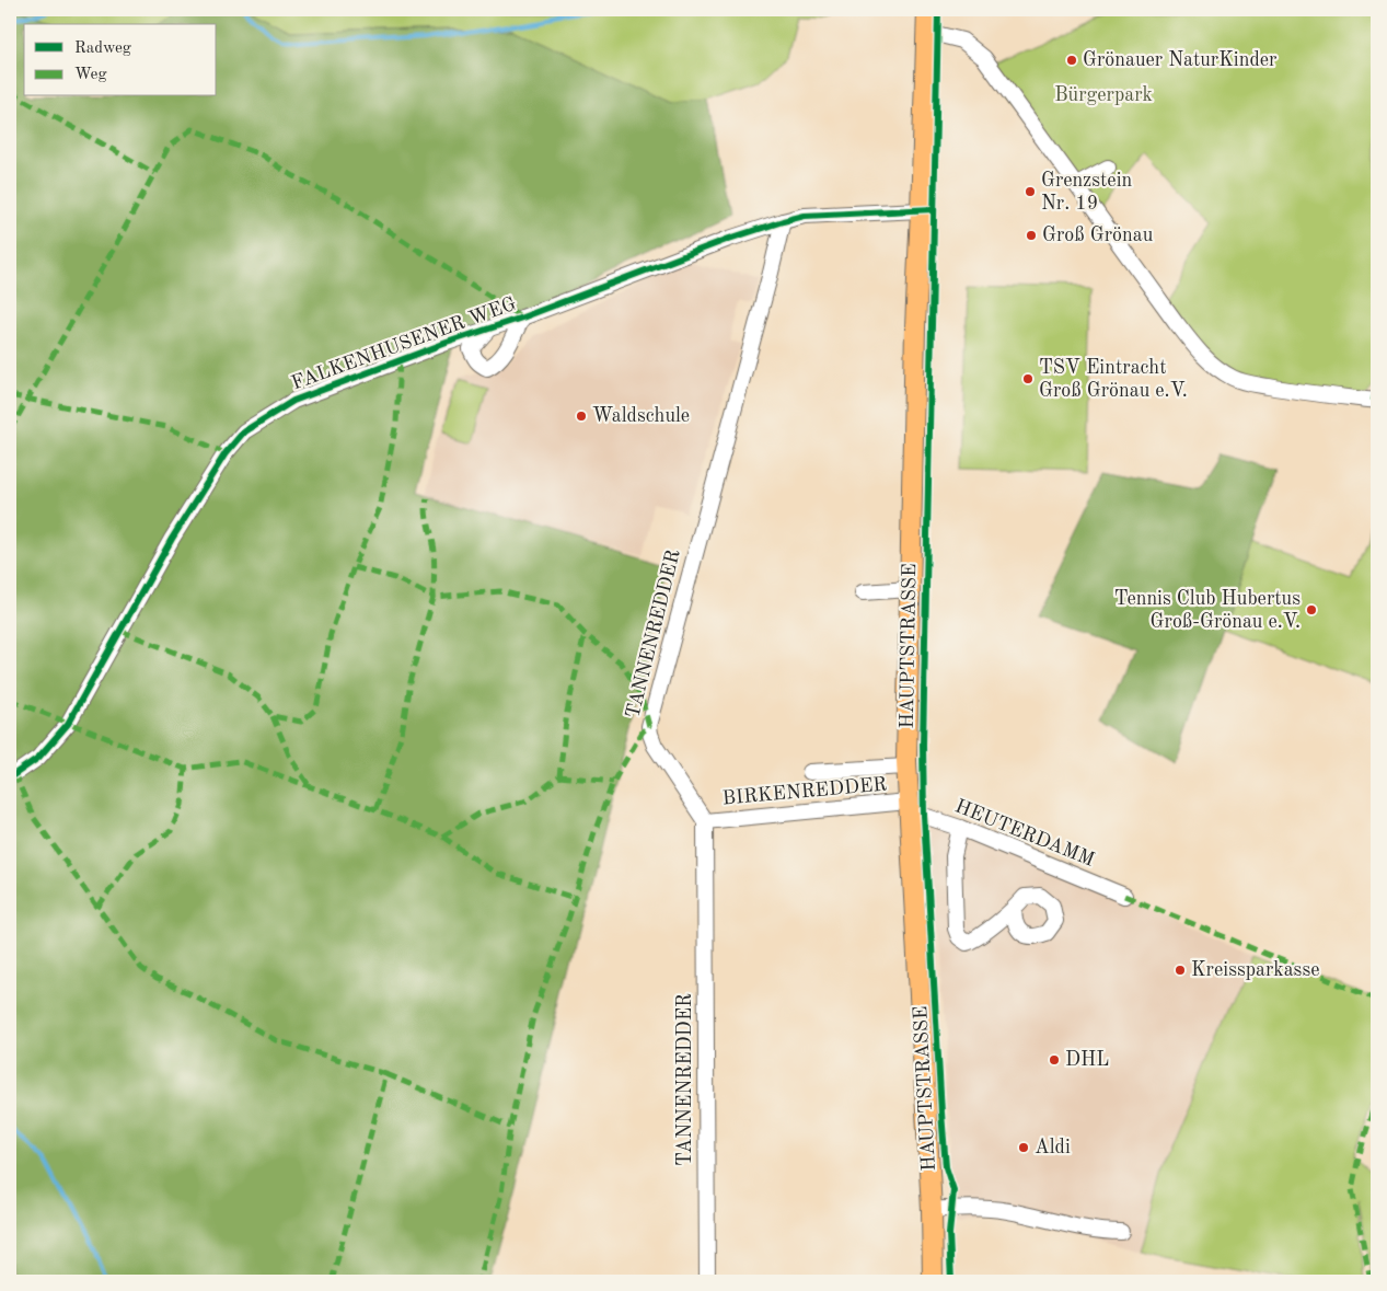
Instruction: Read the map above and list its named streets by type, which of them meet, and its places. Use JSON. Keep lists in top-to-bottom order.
{
  "streets": {
    "main road": ["HAUPTSTRASSE"],
    "street": [
      "FALKENHUSENER WEG",
      "TANNENREDDER",
      "BIRKENREDDER",
      "HEUTERDAMM"
    ]
  },
  "crossings": [
    ["FALKENHUSENER WEG", "TANNENREDDER"],
    ["FALKENHUSENER WEG", "HAUPTSTRASSE"],
    ["TANNENREDDER", "BIRKENREDDER"],
    ["HAUPTSTRASSE", "BIRKENREDDER"],
    ["HAUPTSTRASSE", "HEUTERDAMM"],
    ["BIRKENREDDER", "HEUTERDAMM"]
  ],
  "parks": ["Bürgerpark"],
  "places": [
    "Grönauer NaturKinder",
    "Grenzstein Nr. 19",
    "Groß Grönau",
    "TSV Eintracht Groß Grönau e.V.",
    "Waldschule",
    "Tennis Club Hubertus Groß-Grönau e.V.",
    "Kreissparkasse",
    "DHL",
    "Aldi"
  ],
  "legend": ["Radweg", "Weg"]
}
